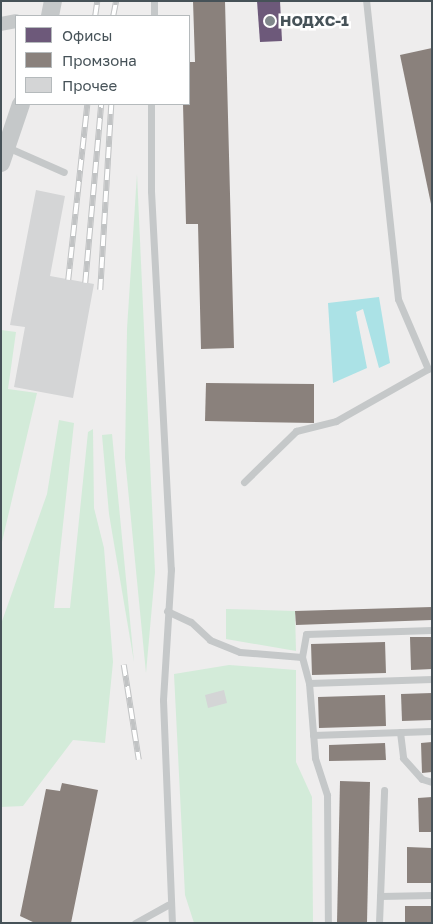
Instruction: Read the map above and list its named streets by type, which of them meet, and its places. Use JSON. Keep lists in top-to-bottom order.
{
  "places": ["НОДХС-1"],
  "legend": ["Офисы", "Промзона", "Прочее"]
}
